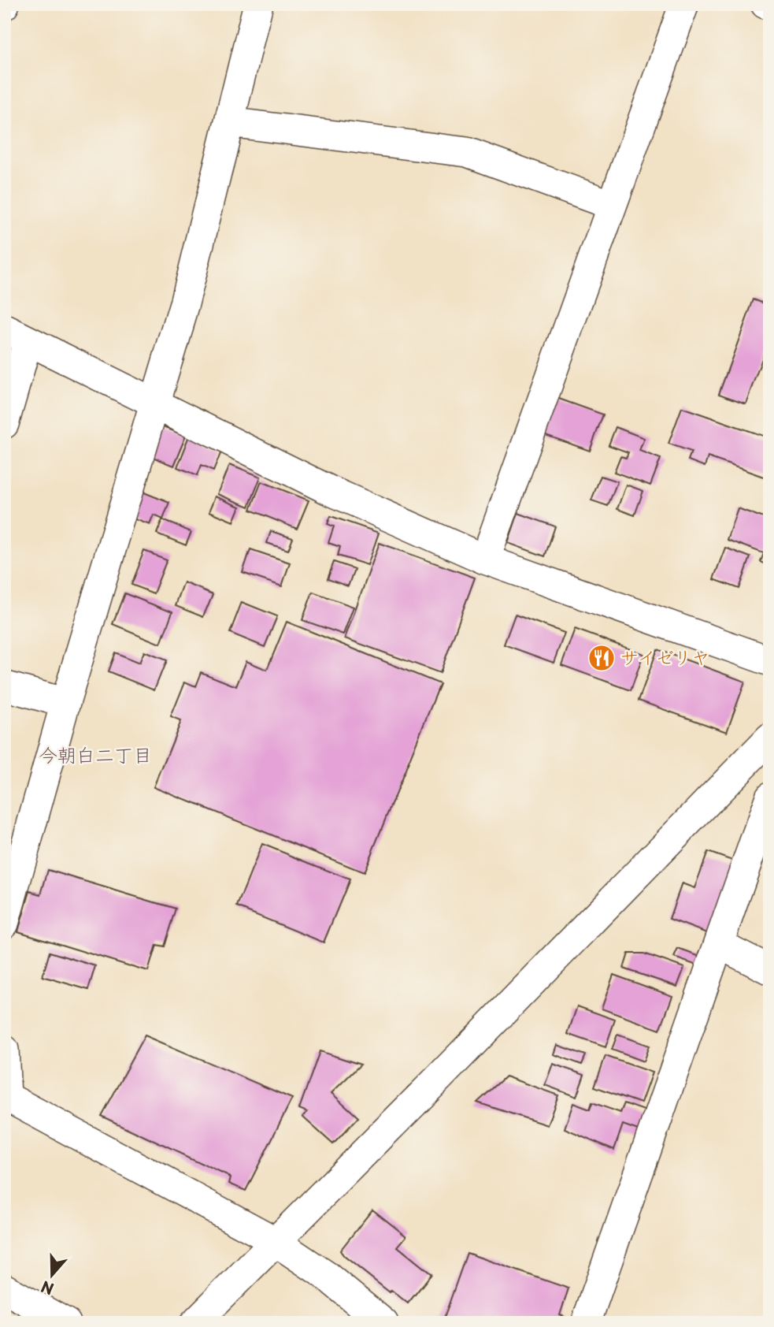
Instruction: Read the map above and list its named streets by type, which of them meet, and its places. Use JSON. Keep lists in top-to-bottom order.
{
  "districts": ["今朝白二丁目"],
  "places": {
    "restaurant": ["サイゼリヤ"]
  },
  "north": "bottom"
}
